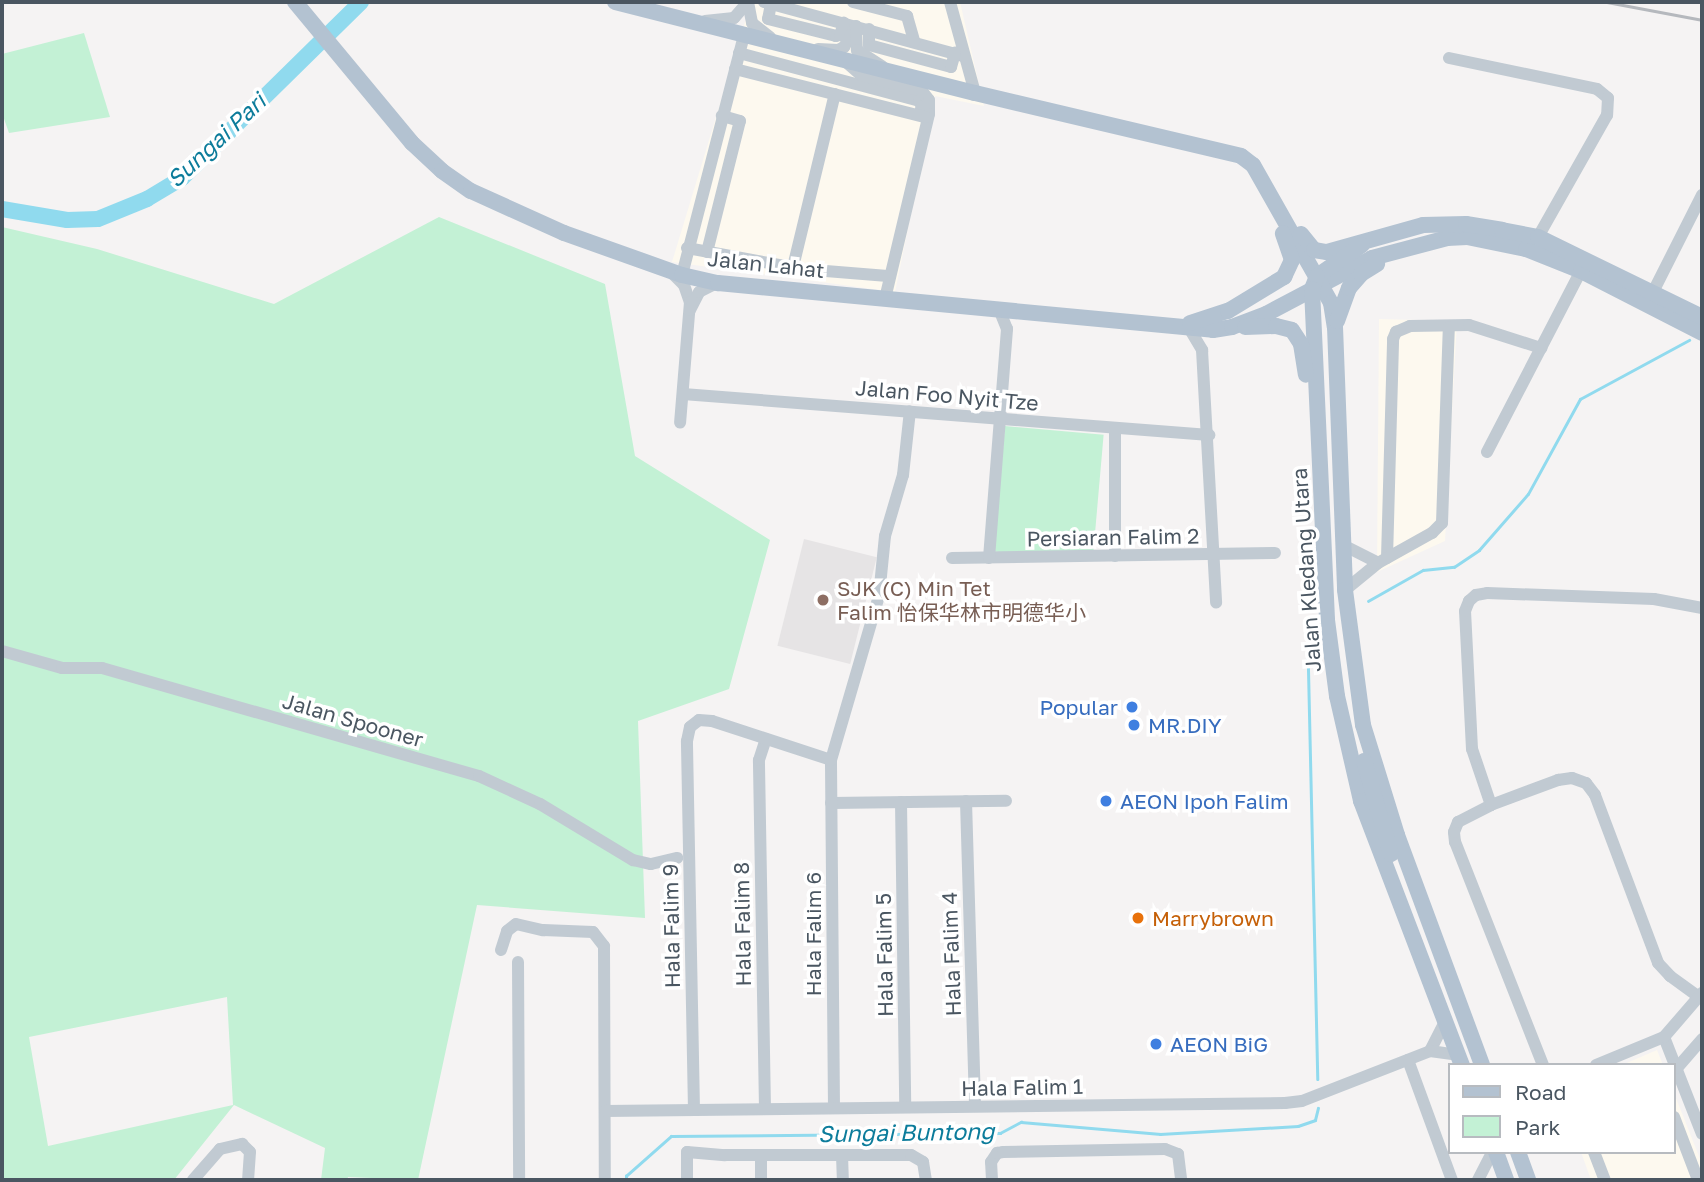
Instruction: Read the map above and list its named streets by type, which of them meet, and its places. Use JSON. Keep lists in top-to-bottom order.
{
  "streets": {
    "main road": ["Jalan Lahat", "Jalan Kledang Utara"],
    "street": [
      "Jalan Foo Nyit Tze",
      "Persiaran Falim 2",
      "Jalan Spooner",
      "Hala Falim 8",
      "Hala Falim 9",
      "Hala Falim 6",
      "Hala Falim 4",
      "Hala Falim 5",
      "Hala Falim 1"
    ]
  },
  "crossings": [
    ["Jalan Lahat", "Jalan Kledang Utara"],
    ["Jalan Foo Nyit Tze", "Hala Falim 6"],
    ["Hala Falim 8", "Hala Falim 9"],
    ["Hala Falim 8", "Hala Falim 1"],
    ["Hala Falim 9", "Hala Falim 1"],
    ["Hala Falim 6", "Hala Falim 1"],
    ["Hala Falim 4", "Hala Falim 1"],
    ["Hala Falim 5", "Hala Falim 1"]
  ],
  "water": ["Sungai Pari", "Sungai Buntong"],
  "places": [
    "SJK (C) Min Tet Falim 怡保华林市明德华小",
    "Popular",
    "MR.DIY",
    "AEON Ipoh Falim",
    "Marrybrown",
    "AEON BiG"
  ],
  "legend": ["Road", "Park"]
}
